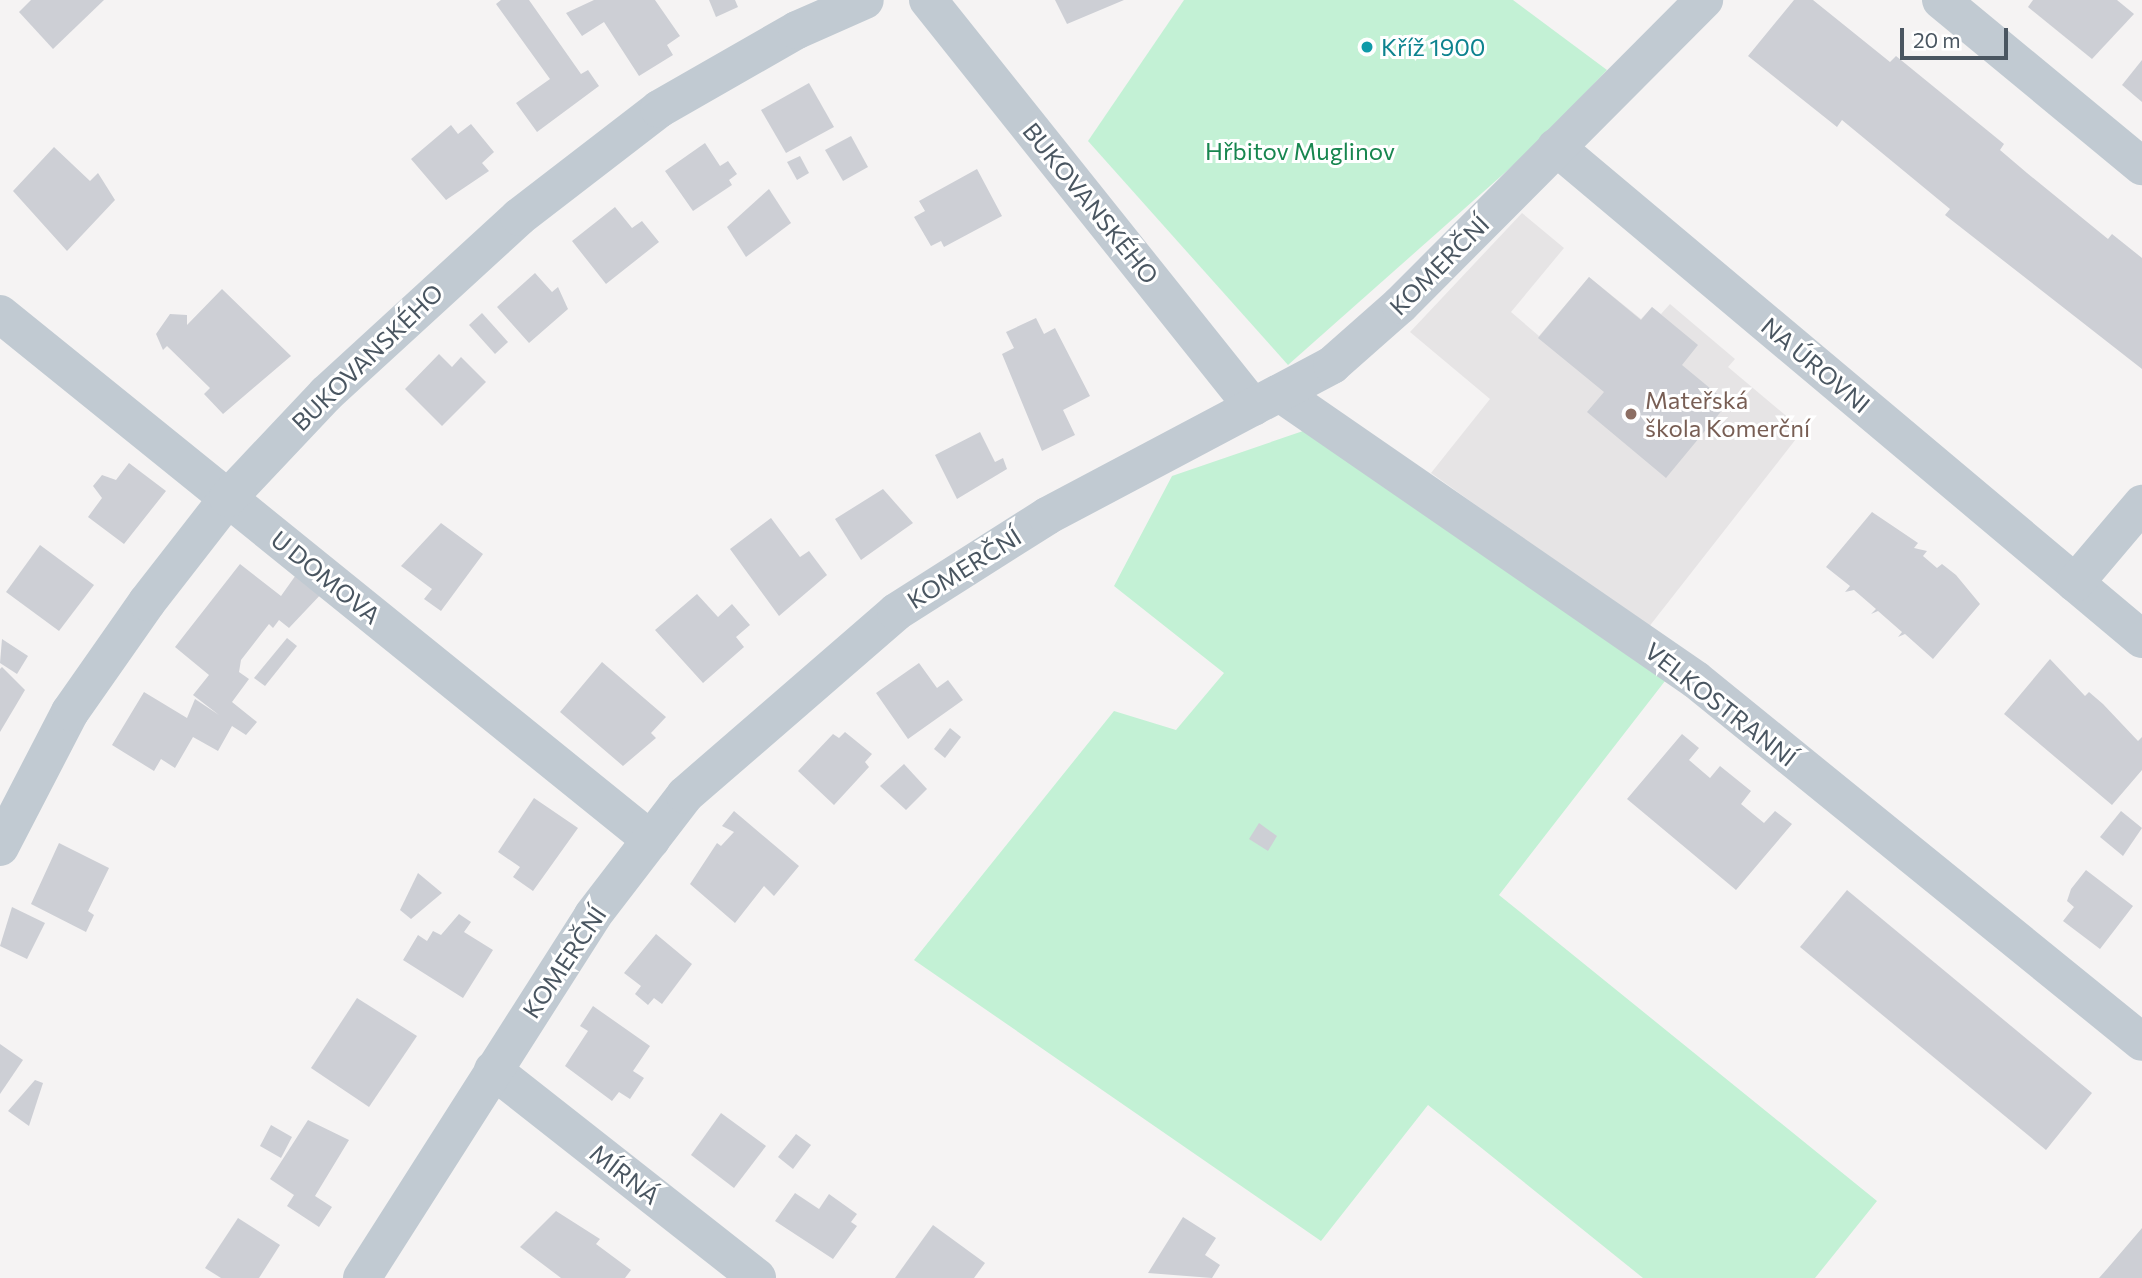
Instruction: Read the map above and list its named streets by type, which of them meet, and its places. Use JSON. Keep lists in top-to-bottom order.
{
  "streets": {
    "street": [
      "BUKOVANSKÉHO",
      "KOMERČNÍ",
      "NA ÚROVNI",
      "U DOMOVA",
      "VELKOSTRANNÍ",
      "MÍRNÁ"
    ]
  },
  "crossings": [
    ["BUKOVANSKÉHO", "KOMERČNÍ"],
    ["BUKOVANSKÉHO", "U DOMOVA"],
    ["BUKOVANSKÉHO", "VELKOSTRANNÍ"],
    ["KOMERČNÍ", "NA ÚROVNI"],
    ["KOMERČNÍ", "U DOMOVA"],
    ["KOMERČNÍ", "VELKOSTRANNÍ"],
    ["KOMERČNÍ", "MÍRNÁ"]
  ],
  "parks": ["Hřbitov Muglinov"],
  "places": ["Kříž 1900", "Mateřská škola Komerční"],
  "scale_bar": "20 m"
}
